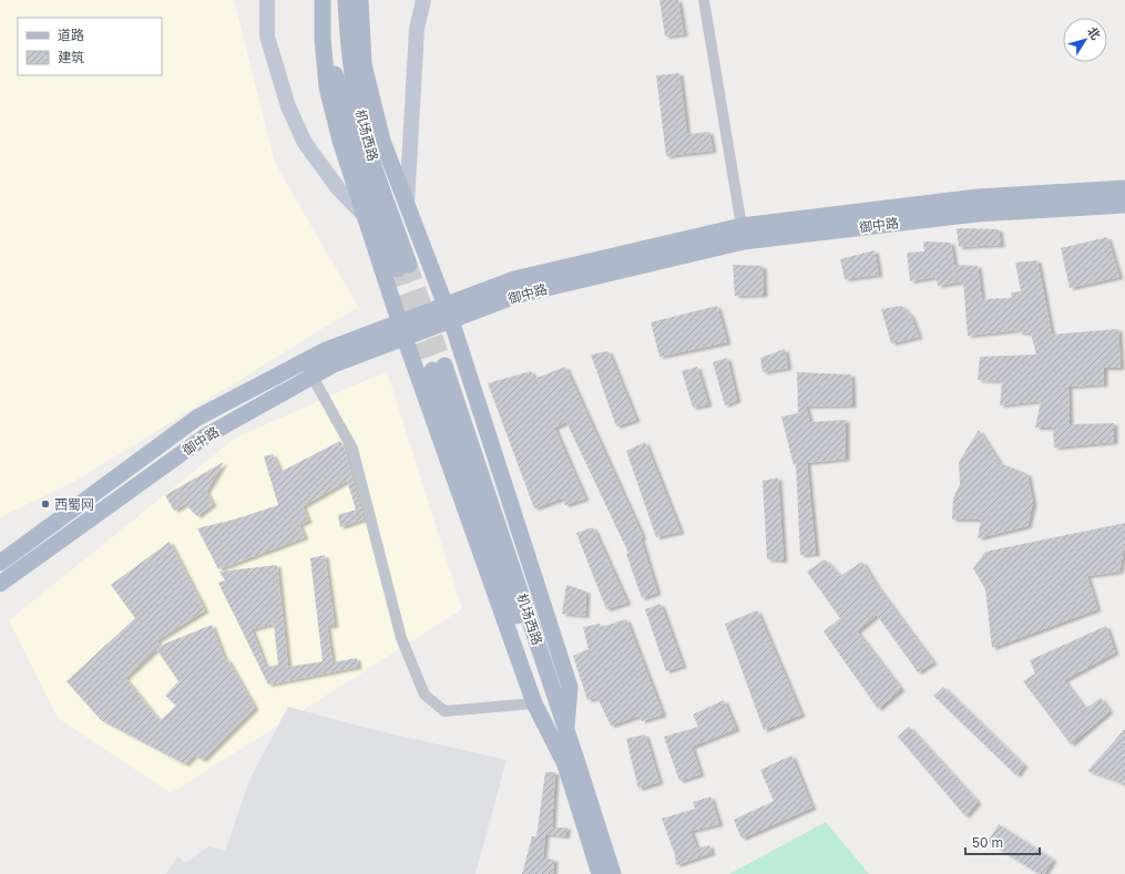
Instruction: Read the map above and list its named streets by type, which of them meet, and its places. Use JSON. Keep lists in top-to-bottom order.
{
  "streets": {
    "main road": ["机场西路", "御中路"]
  },
  "places": ["西蜀网"],
  "legend": ["道路", "建筑"],
  "scale_bar": "50 m",
  "north": "top right"
}
